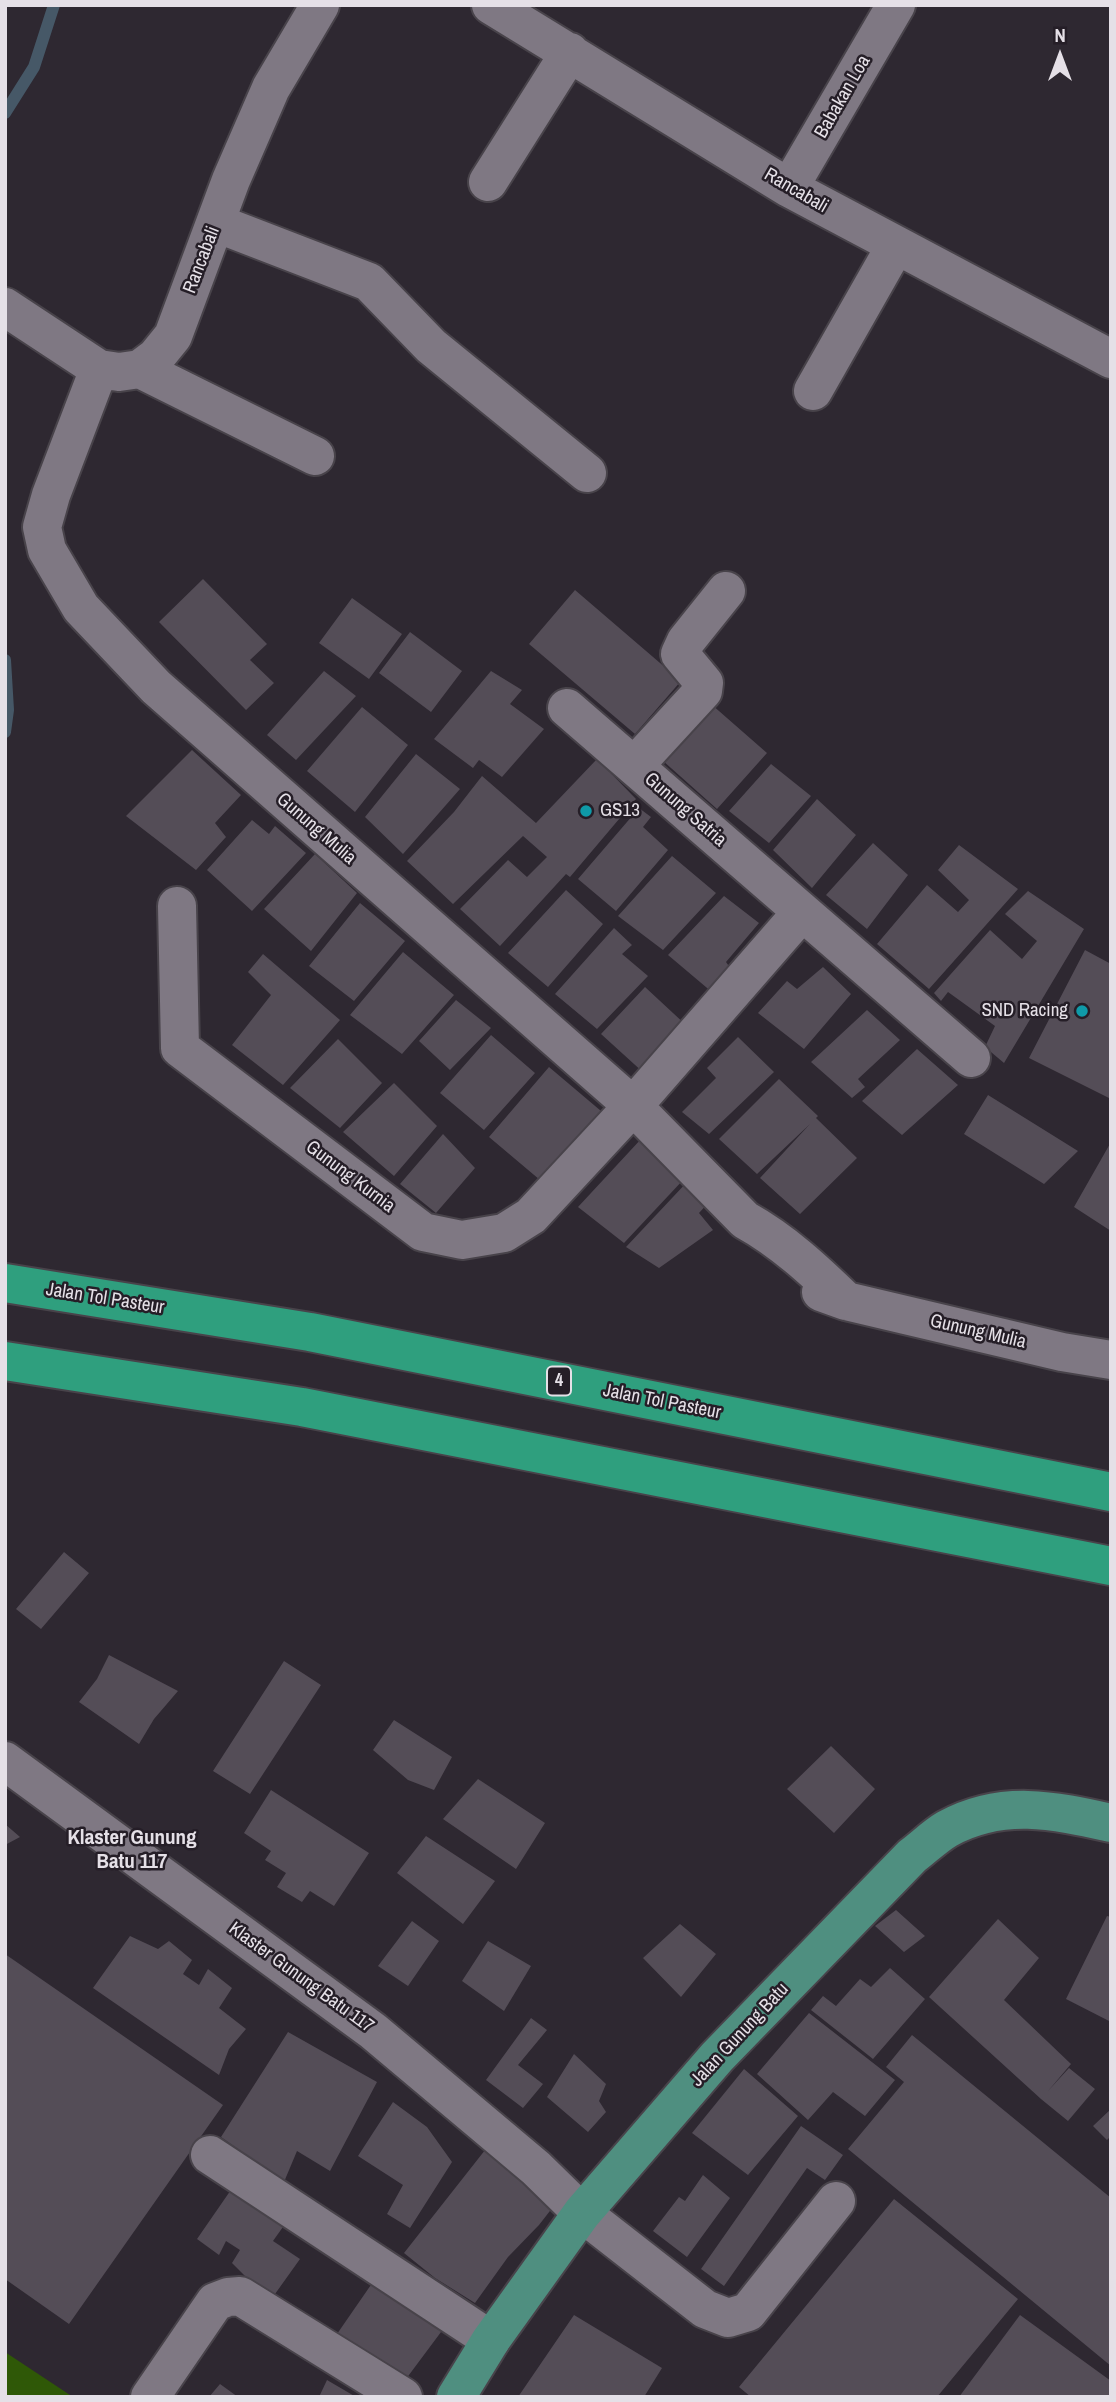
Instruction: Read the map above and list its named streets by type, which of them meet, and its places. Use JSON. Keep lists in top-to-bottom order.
{
  "streets": {
    "highway": ["Jalan Tol Pasteur", "4"],
    "main road": ["Jalan Gunung Batu"],
    "street": [
      "Babakan Loa",
      "Rancabali",
      "Gunung Satria",
      "Gunung Mulia",
      "Gunung Kurnia",
      "Klaster Gunung Batu 117"
    ]
  },
  "crossings": [
    ["Babakan Loa", "Rancabali"],
    ["Gunung Mulia", "Gunung Kurnia"],
    ["Klaster Gunung Batu 117", "Jalan Gunung Batu"]
  ],
  "districts": ["Klaster Gunung Batu 117"],
  "places": ["GS13", "SND Racing"],
  "north": "top"
}
